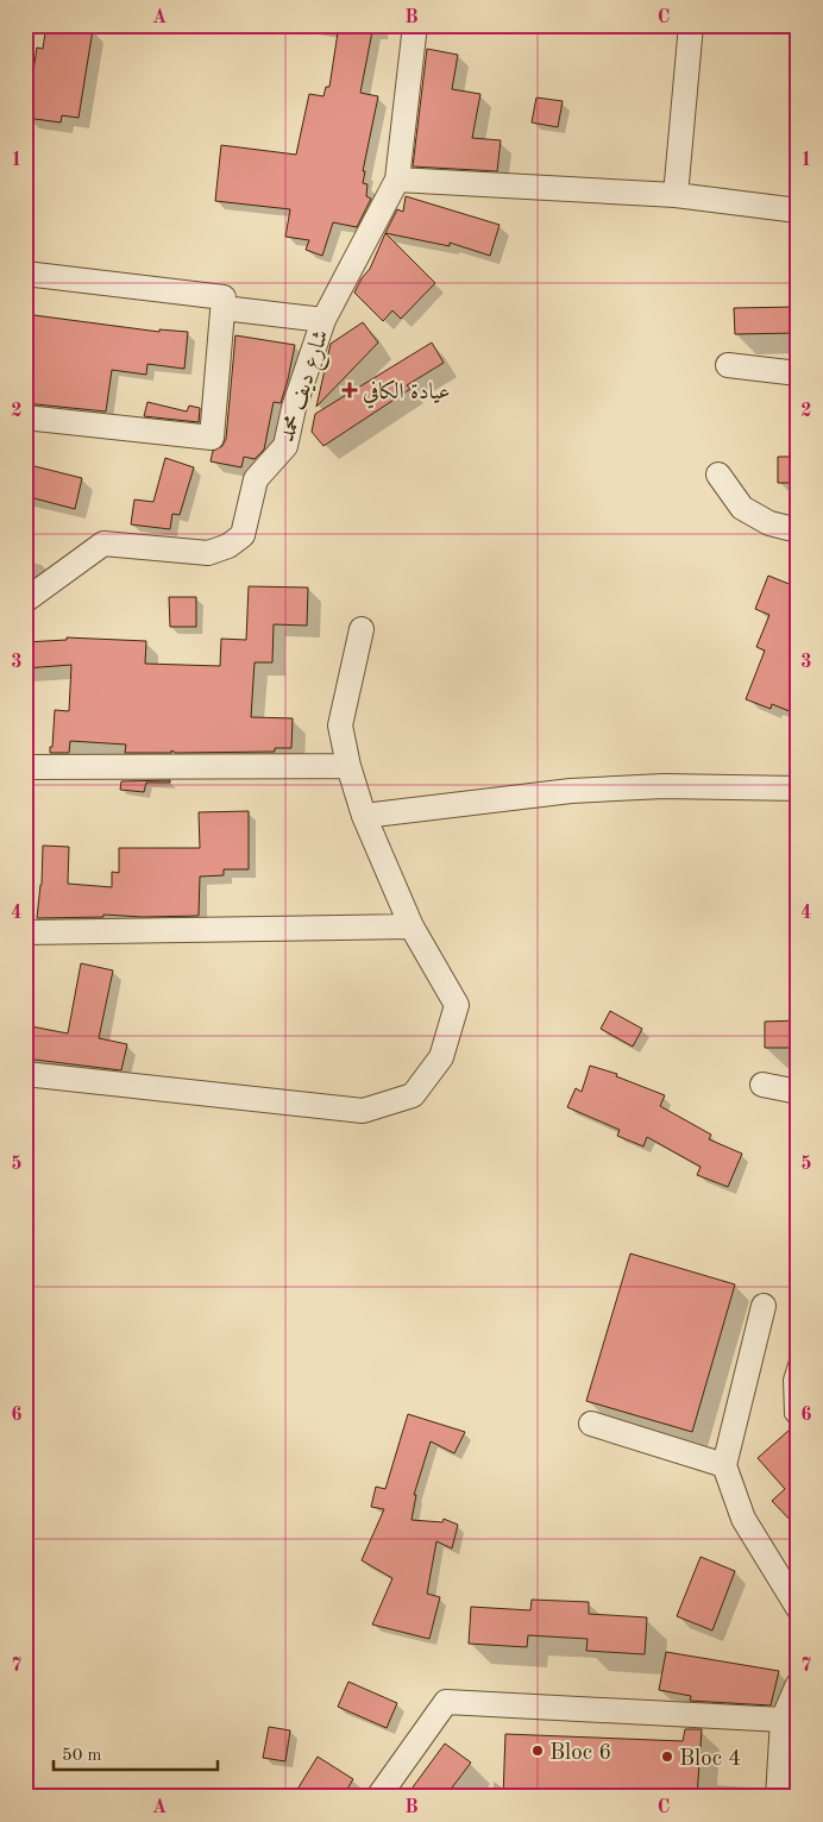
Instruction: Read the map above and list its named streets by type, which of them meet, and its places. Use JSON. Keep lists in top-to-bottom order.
{
  "streets": {
    "street": ["شارع ديف محمد"]
  },
  "places": {
    "health": ["عيادة الكافي"],
    "other": ["Bloc 6", "Bloc 4"]
  },
  "scale_bar": "50 m",
  "grid": {
    "columns": ["A", "B", "C"],
    "rows": [
      "1",
      "2",
      "3",
      "4",
      "5",
      "6",
      "7"
    ]
  }
}
